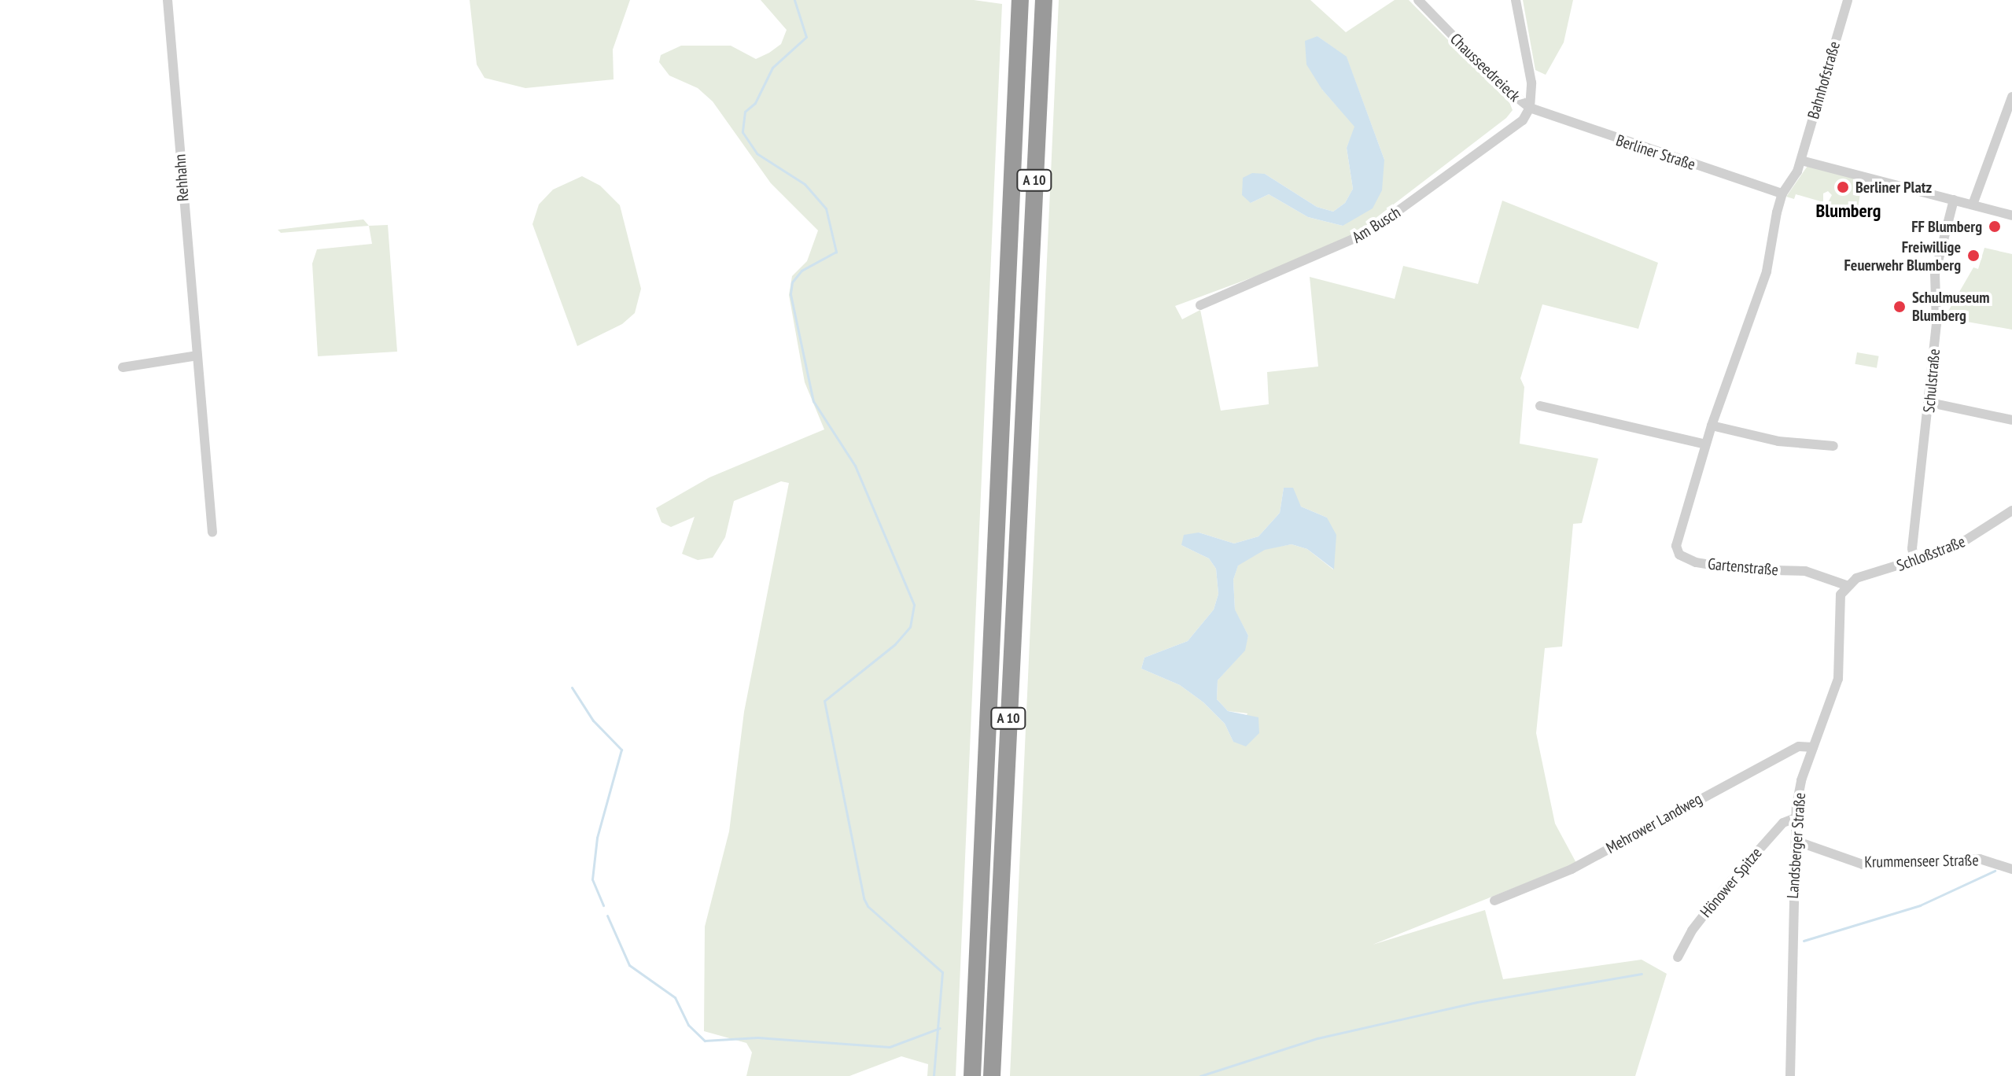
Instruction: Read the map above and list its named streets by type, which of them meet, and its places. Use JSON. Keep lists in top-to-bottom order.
{
  "streets": {
    "highway": ["A 10"],
    "street": [
      "Chausseedreieck",
      "Bahnhofstraße",
      "Berliner Straße",
      "Rehhahn",
      "Am Busch",
      "Schulstraße",
      "Schloßstraße",
      "Gartenstraße",
      "Mehrower Landweg",
      "Landsberger Straße",
      "Krummenseer Straße",
      "Hönower Spitze"
    ]
  },
  "crossings": [
    ["Chausseedreieck", "Berliner Straße"],
    ["Chausseedreieck", "Am Busch"],
    ["Bahnhofstraße", "Gartenstraße"],
    ["Berliner Straße", "Am Busch"],
    ["Berliner Straße", "Gartenstraße"],
    ["Schulstraße", "Schloßstraße"],
    ["Schloßstraße", "Gartenstraße"],
    ["Schloßstraße", "Landsberger Straße"],
    ["Gartenstraße", "Landsberger Straße"],
    ["Mehrower Landweg", "Landsberger Straße"],
    ["Landsberger Straße", "Krummenseer Straße"],
    ["Landsberger Straße", "Hönower Spitze"]
  ],
  "districts": ["Blumberg"],
  "places": [
    "Berliner Platz",
    "FF Blumberg",
    "Freiwillige Feuerwehr Blumberg",
    "Schulmuseum Blumberg"
  ]
}
